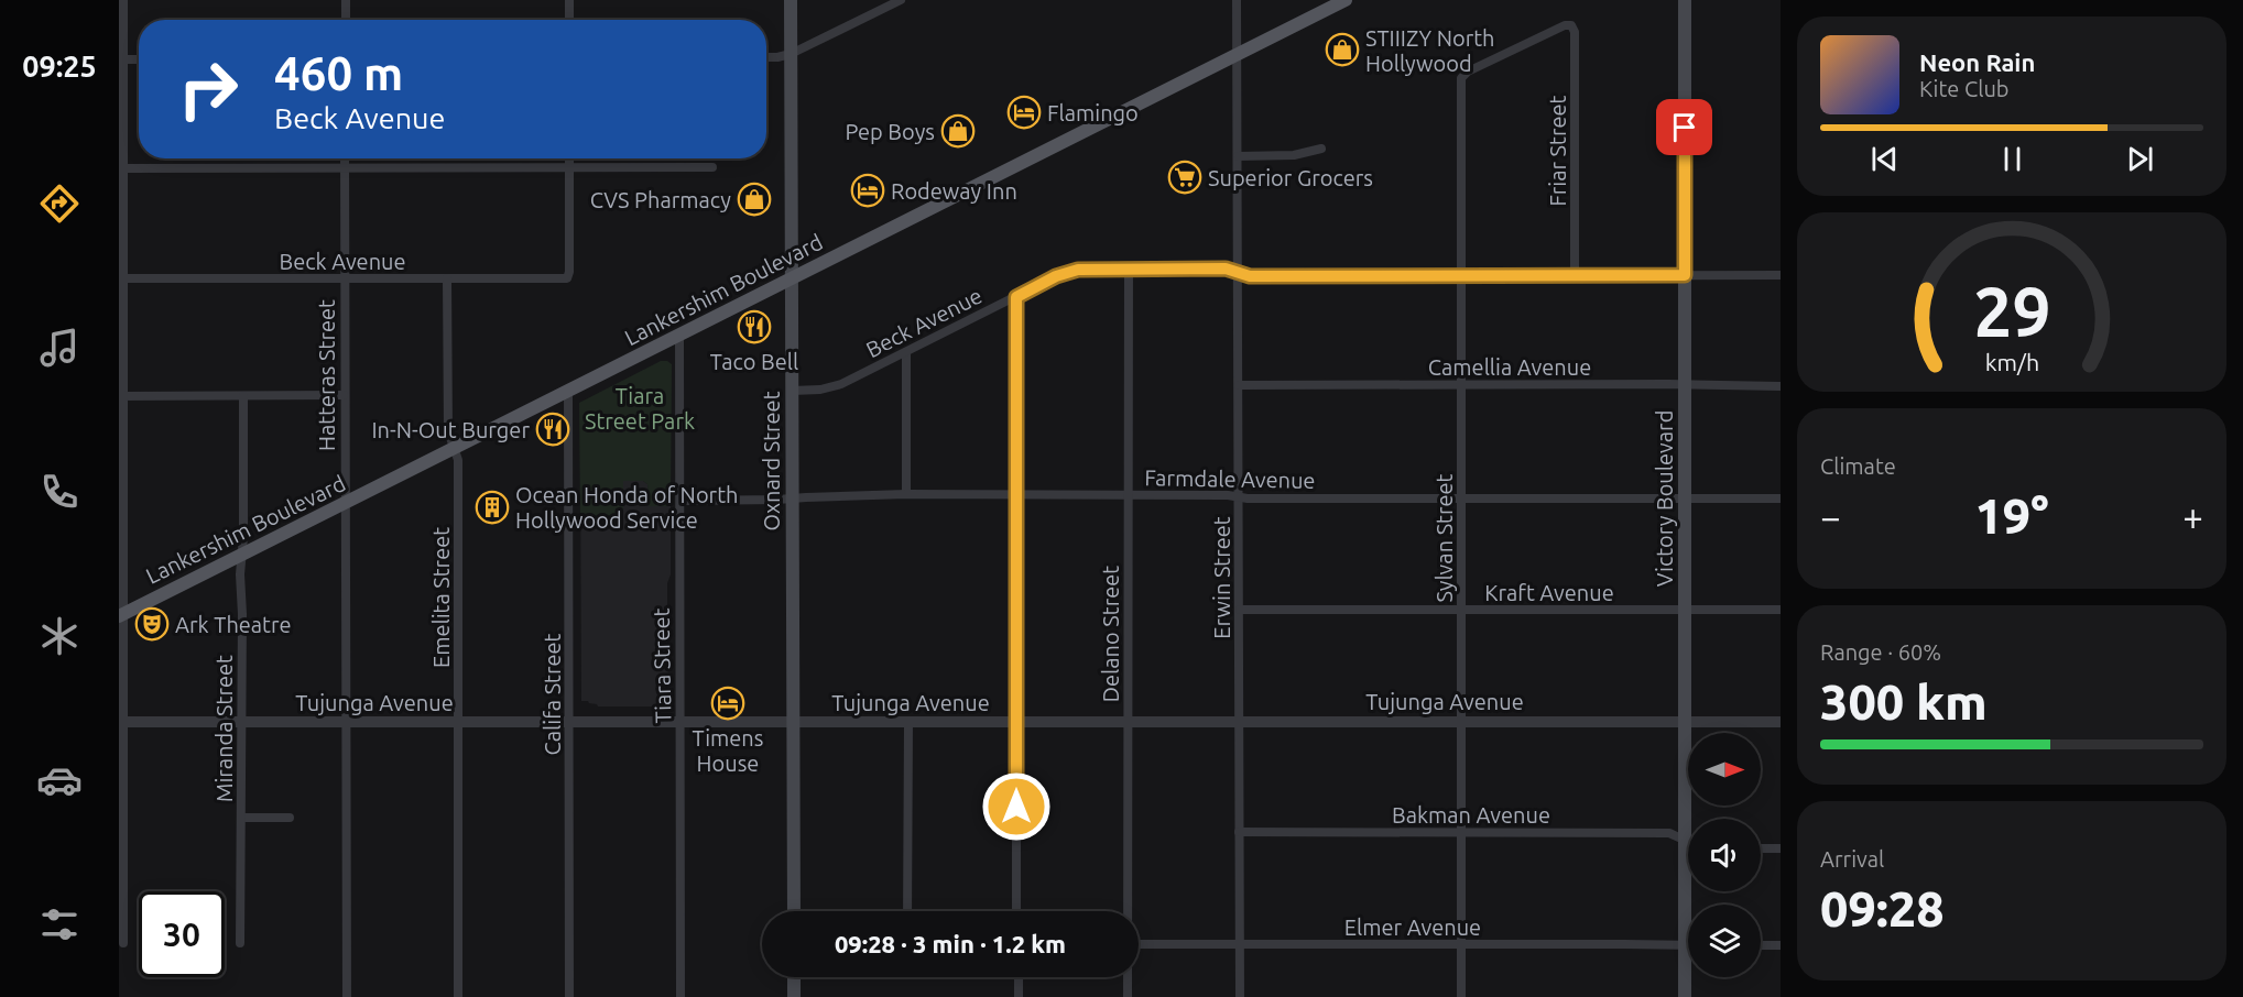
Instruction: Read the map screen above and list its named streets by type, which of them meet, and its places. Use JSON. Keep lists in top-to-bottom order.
{
  "streets": {
    "main road": ["Lankershim Boulevard", "Oxnard Street", "Victory Boulevard"],
    "street": [
      "Friar Street",
      "Beck Avenue",
      "Camellia Avenue",
      "Hatteras Street",
      "Farmdale Avenue",
      "Sylvan Street",
      "Erwin Street",
      "Kraft Avenue",
      "Emelita Street",
      "Delano Street",
      "Tiara Street",
      "Califa Street",
      "Tujunga Avenue",
      "Miranda Street",
      "Bakman Avenue",
      "Elmer Avenue"
    ]
  },
  "crossings": [
    ["Friar Street", "Beck Avenue"],
    ["Friar Street", "Sylvan Street"],
    ["Beck Avenue", "Hatteras Street"],
    ["Beck Avenue", "Oxnard Street"],
    ["Beck Avenue", "Victory Boulevard"],
    ["Beck Avenue", "Sylvan Street"],
    ["Beck Avenue", "Erwin Street"],
    ["Beck Avenue", "Emelita Street"],
    ["Beck Avenue", "Delano Street"],
    ["Lankershim Boulevard", "Hatteras Street"],
    ["Lankershim Boulevard", "Oxnard Street"],
    ["Lankershim Boulevard", "Erwin Street"],
    ["Lankershim Boulevard", "Emelita Street"],
    ["Lankershim Boulevard", "Tiara Street"],
    ["Lankershim Boulevard", "Califa Street"],
    ["Lankershim Boulevard", "Miranda Street"],
    ["Camellia Avenue", "Victory Boulevard"],
    ["Camellia Avenue", "Sylvan Street"],
    ["Camellia Avenue", "Erwin Street"],
    ["Hatteras Street", "Tujunga Avenue"],
    ["Oxnard Street", "Farmdale Avenue"],
    ["Oxnard Street", "Tujunga Avenue"],
    ["Farmdale Avenue", "Victory Boulevard"],
    ["Farmdale Avenue", "Sylvan Street"],
    ["Farmdale Avenue", "Erwin Street"],
    ["Farmdale Avenue", "Delano Street"],
    ["Farmdale Avenue", "Tiara Street"],
    ["Victory Boulevard", "Kraft Avenue"],
    ["Victory Boulevard", "Tujunga Avenue"],
    ["Victory Boulevard", "Bakman Avenue"],
    ["Victory Boulevard", "Elmer Avenue"],
    ["Sylvan Street", "Kraft Avenue"],
    ["Sylvan Street", "Tujunga Avenue"],
    ["Sylvan Street", "Bakman Avenue"],
    ["Sylvan Street", "Elmer Avenue"],
    ["Erwin Street", "Kraft Avenue"],
    ["Erwin Street", "Tujunga Avenue"],
    ["Erwin Street", "Bakman Avenue"],
    ["Erwin Street", "Elmer Avenue"],
    ["Emelita Street", "Tujunga Avenue"],
    ["Delano Street", "Tujunga Avenue"],
    ["Tiara Street", "Tujunga Avenue"],
    ["Califa Street", "Tujunga Avenue"],
    ["Tujunga Avenue", "Miranda Street"]
  ],
  "parks": ["Tiara Street Park"],
  "places": {
    "shop": ["STIIIZY North Hollywood", "Pep Boys", "CVS Pharmacy"],
    "hotel": ["Flamingo", "Rodeway Inn", "Timens House"],
    "supermarket": ["Superior Grocers"],
    "restaurant": ["Taco Bell", "In-N-Out Burger"],
    "building": ["Ocean Honda of North Hollywood Service"],
    "theatre": ["Ark Theatre"]
  },
  "north": "right",
  "page": {
    "tabs": "09:25",
    "turn": ["460 m", "Beck Avenue"],
    "song": ["Neon Rain", "Kite Club"],
    "tile": [
      "Climate",
      ["Range · 60%", "300 km"],
      ["Arrival", "09:28"]
    ],
    "heat": ["−", "19°", "+"],
    "limit": "30",
    "trip": "09:28 · 3 min · 1.2 km",
    "gauge": ["29", "km/h"]
  }
}
